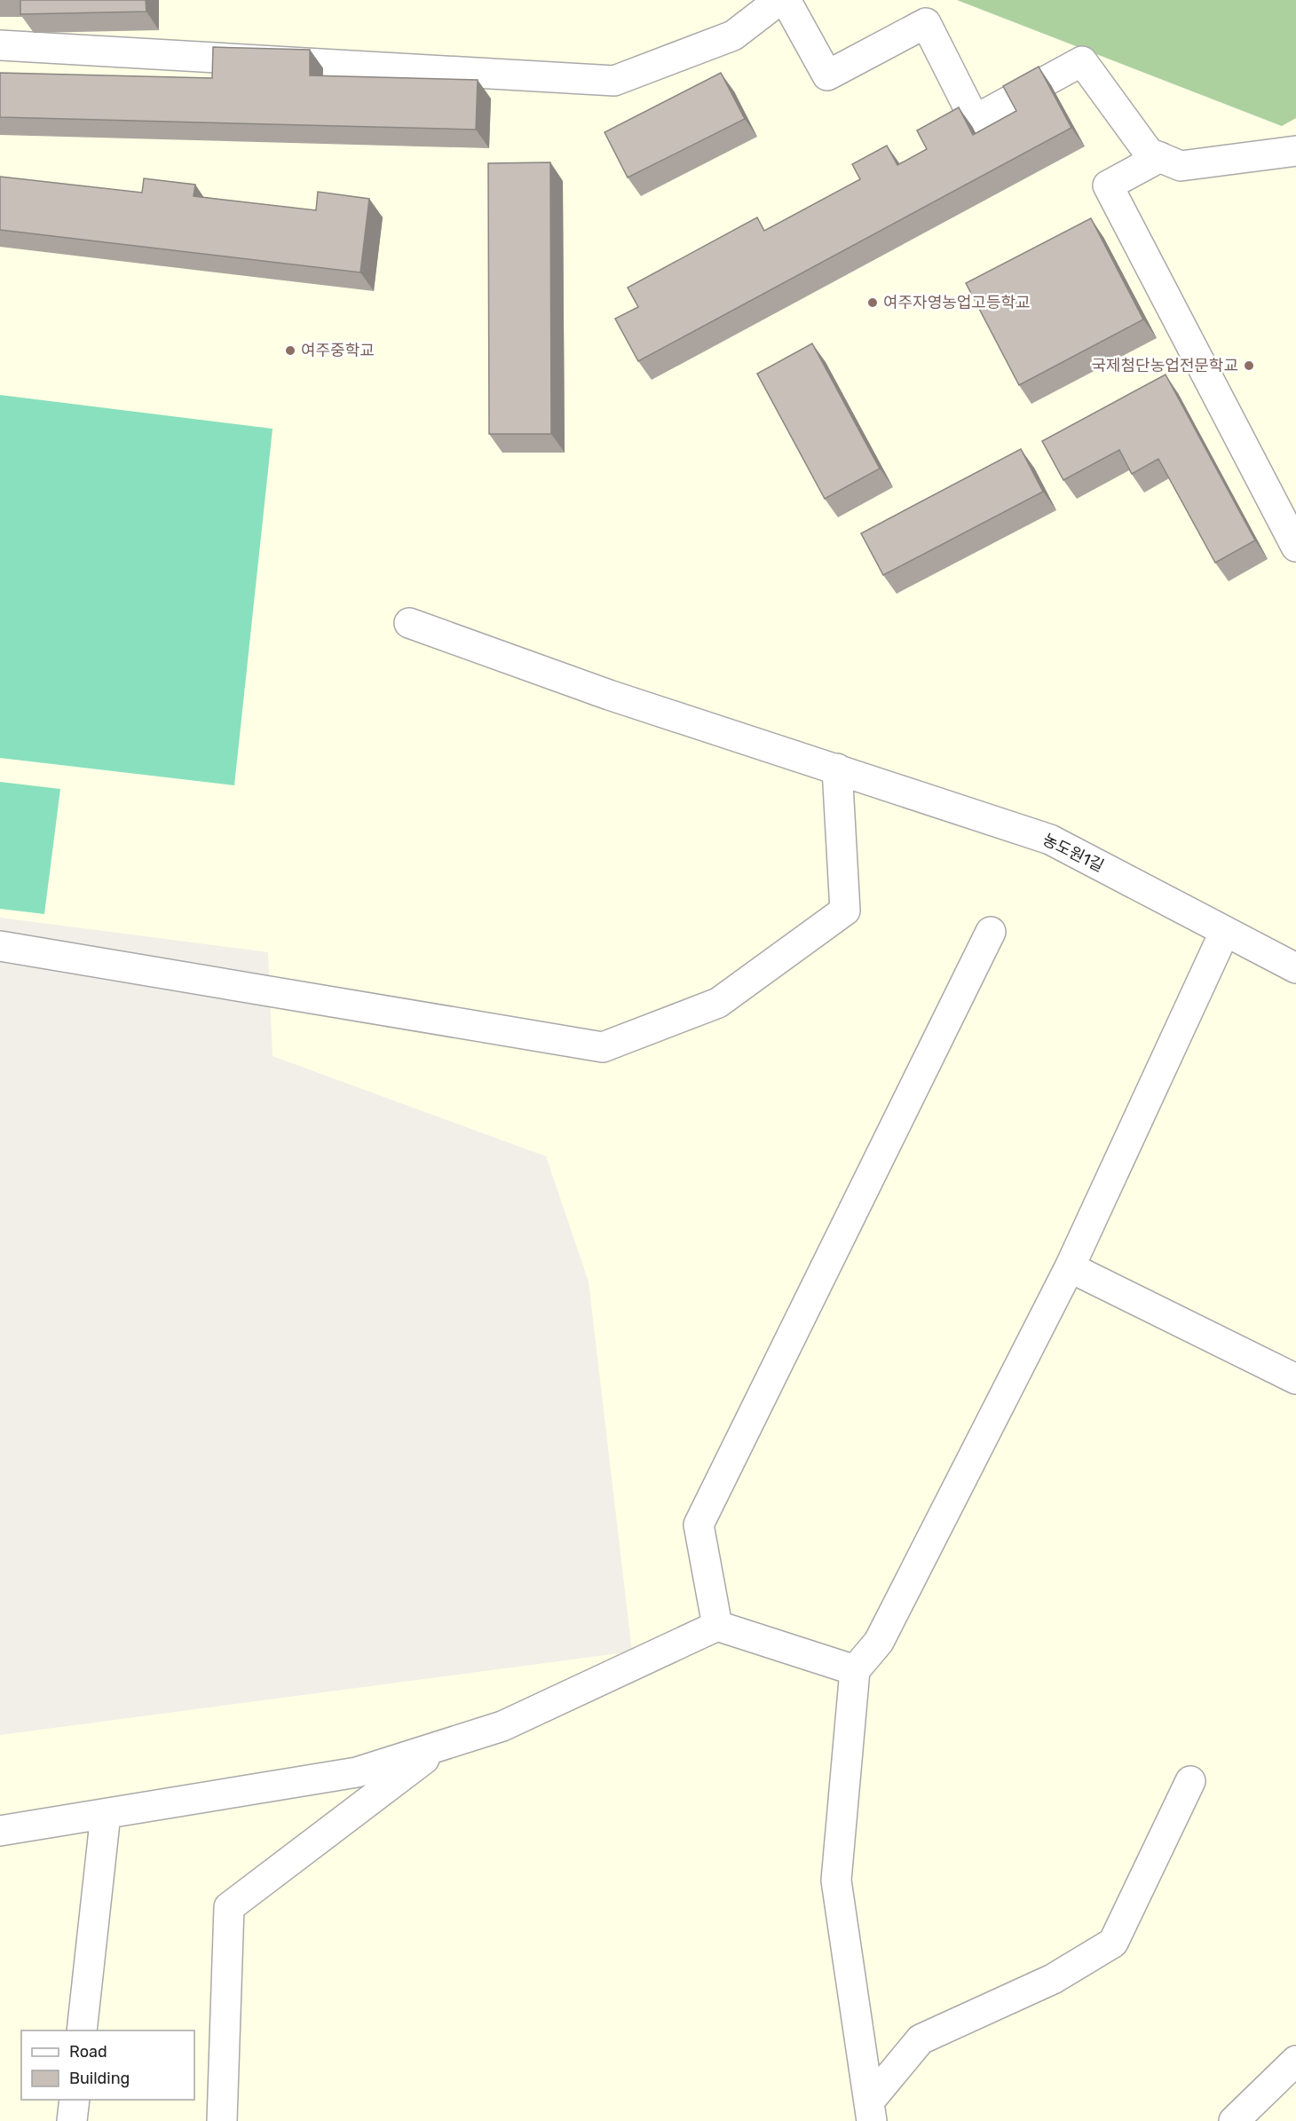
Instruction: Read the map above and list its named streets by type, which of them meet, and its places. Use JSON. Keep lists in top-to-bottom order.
{
  "streets": {
    "street": ["농도원1길"]
  },
  "places": ["여주자영농업고등학교", "여주중학교", "국제첨단농업전문학교"],
  "legend": ["Road", "Building"]
}
